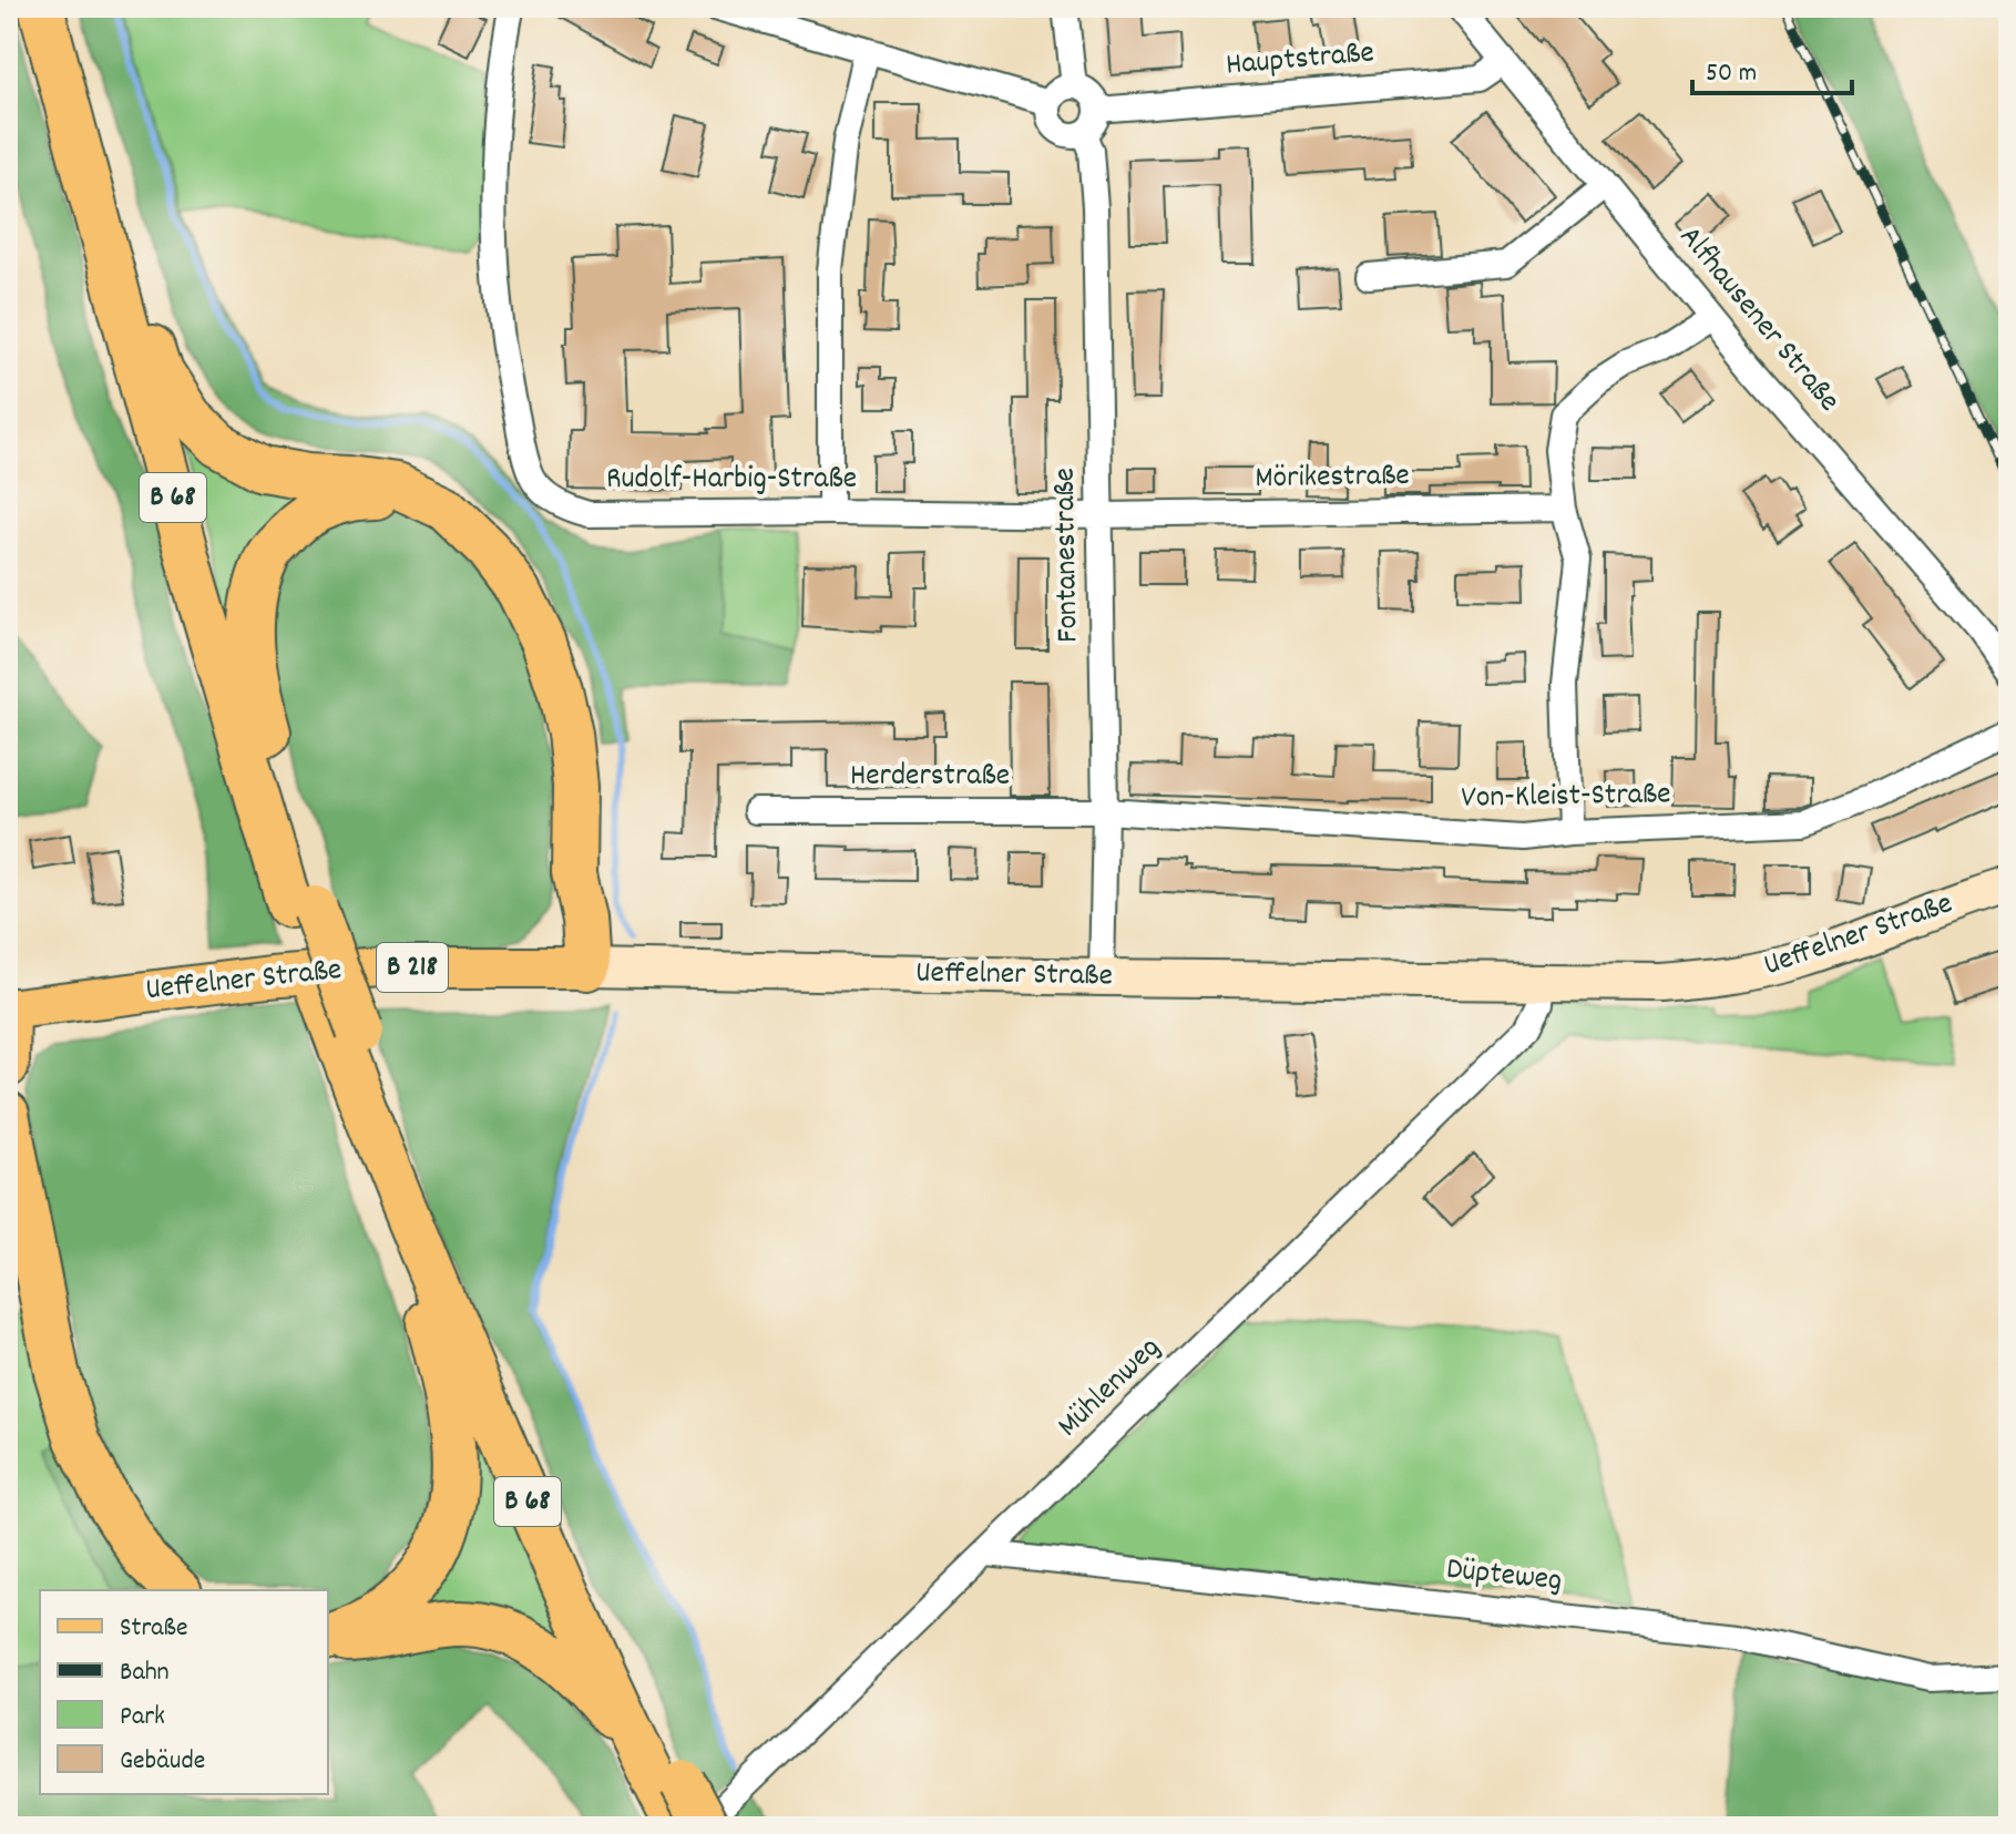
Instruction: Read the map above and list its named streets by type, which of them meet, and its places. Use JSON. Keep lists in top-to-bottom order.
{
  "streets": {
    "highway": ["B 68"],
    "main road": ["Ueffelner Straße", "B 218"],
    "street": [
      "Hauptstraße",
      "Alfhausener Straße",
      "Mörikestraße",
      "Rudolf-Harbig-Straße",
      "Fontanestraße",
      "Herderstraße",
      "Von-Kleist-Straße",
      "Mühlenweg",
      "Düpteweg"
    ]
  },
  "crossings": [
    ["Hauptstraße", "Alfhausener Straße"],
    ["Hauptstraße", "Fontanestraße"],
    ["Mörikestraße", "Rudolf-Harbig-Straße"],
    ["Mörikestraße", "Fontanestraße"],
    ["Rudolf-Harbig-Straße", "Fontanestraße"],
    ["B 68", "Mühlenweg"],
    ["Fontanestraße", "Herderstraße"],
    ["Fontanestraße", "Von-Kleist-Straße"],
    ["Fontanestraße", "Ueffelner Straße"],
    ["Herderstraße", "Von-Kleist-Straße"],
    ["Ueffelner Straße", "Mühlenweg"],
    ["Mühlenweg", "Düpteweg"]
  ],
  "legend": [
    "Straße",
    "Bahn",
    "Park",
    "Gebäude"
  ],
  "scale_bar": "50 m"
}
